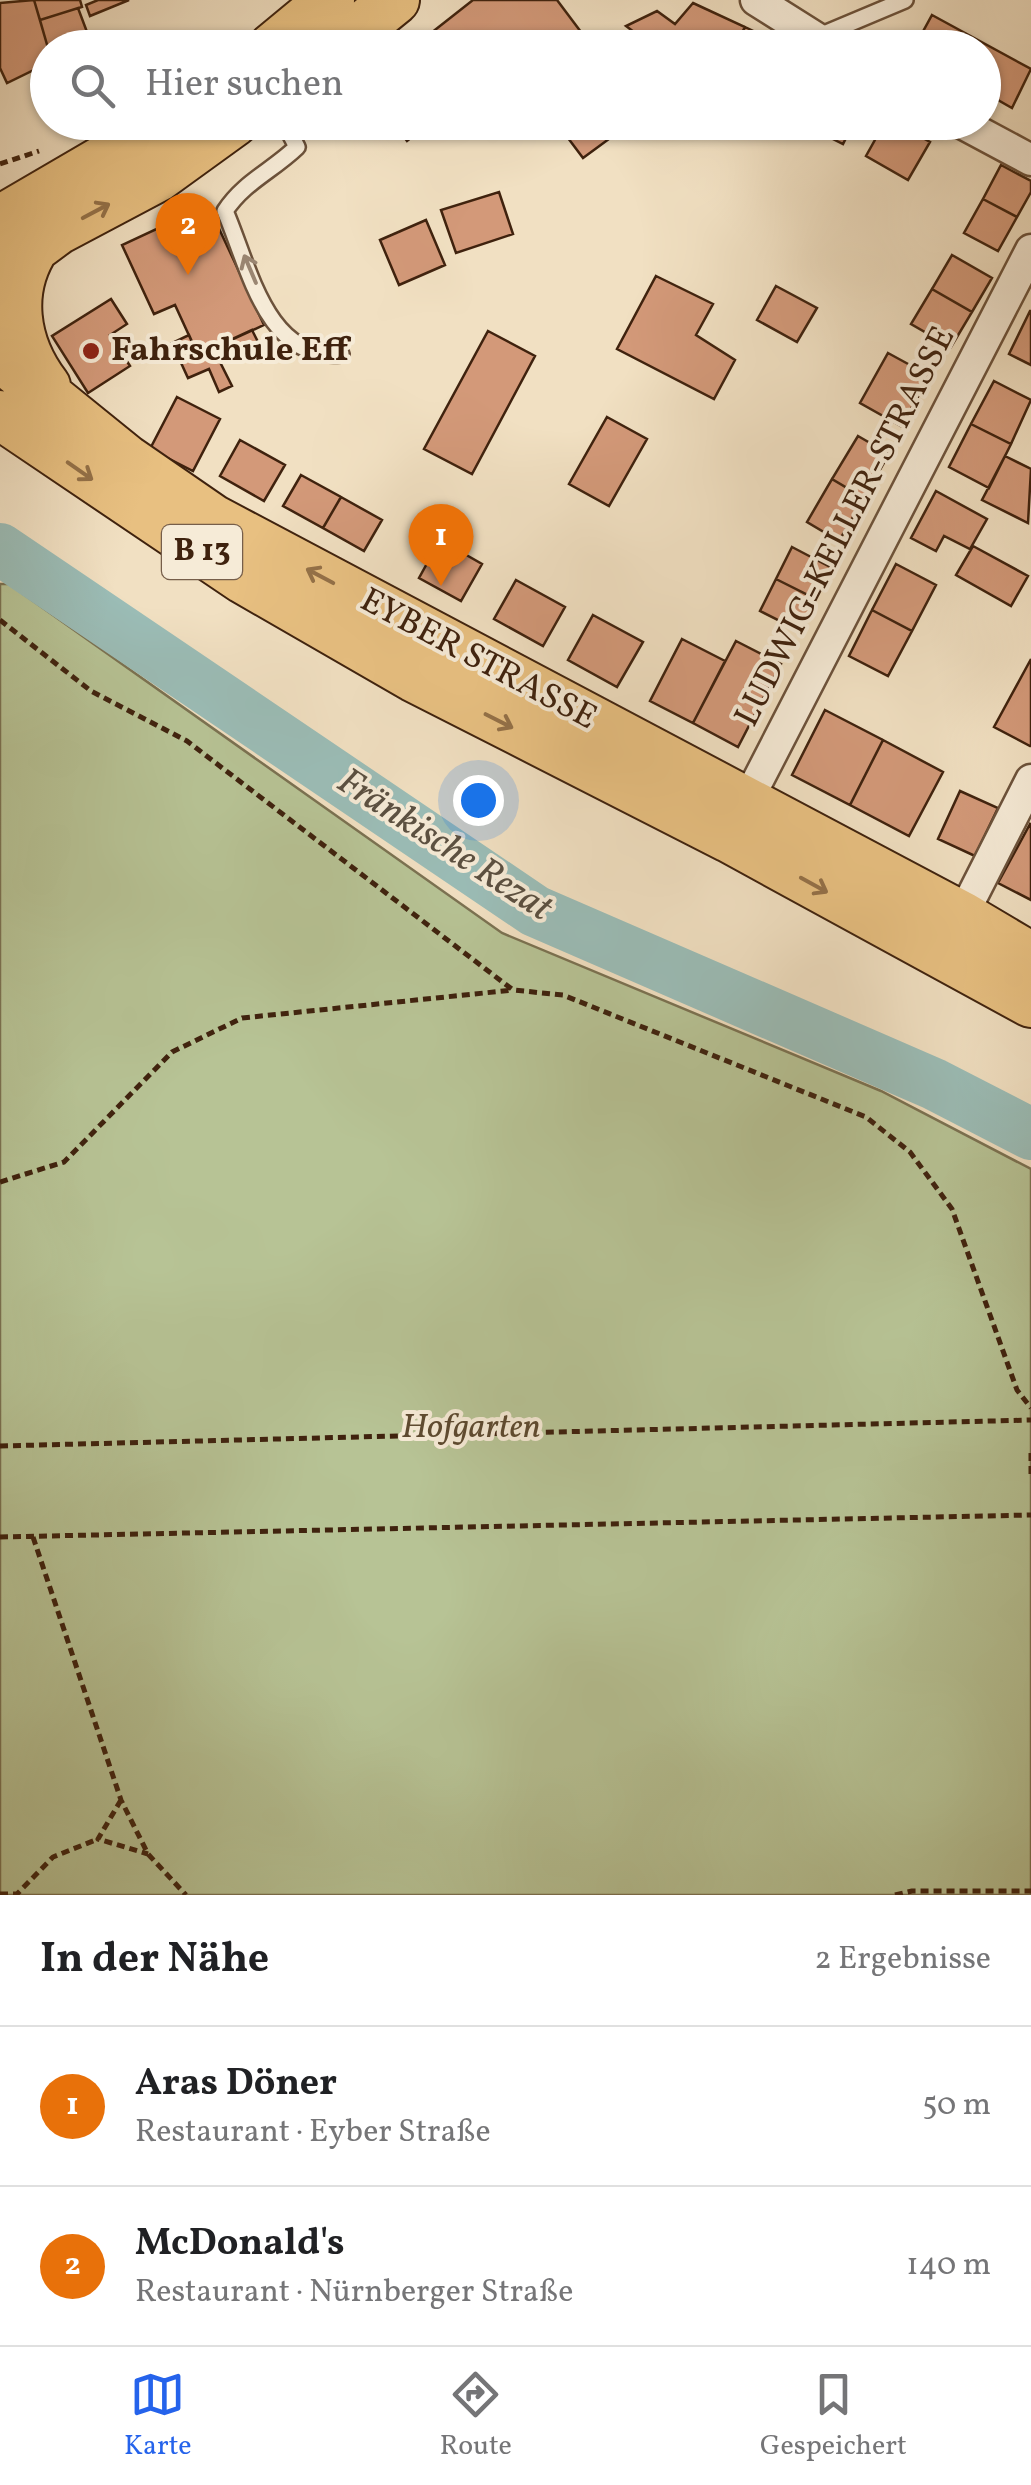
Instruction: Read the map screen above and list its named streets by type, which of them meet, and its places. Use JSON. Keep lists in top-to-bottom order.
{
  "streets": {
    "main road": ["B 13", "EYBER STRASSE"],
    "street": ["LUDWIG-KELLER-STRASSE"]
  },
  "crossings": [
    ["LUDWIG-KELLER-STRASSE", "EYBER STRASSE"],
    ["B 13", "EYBER STRASSE"]
  ],
  "water": ["Fränkische Rezat"],
  "parks": ["Hofgarten"],
  "places": ["Fahrschule Eff"],
  "page": {
    "search": "Hier suchen",
    "pins": ["2", "1"],
    "heading": ["In der Nähe", "2 Ergebnisse"],
    "list": [
      {
        "mark": "1",
        "name": "Aras Döner",
        "note": "Restaurant · Eyber Straße",
        "value": "50 m"
      },
      {
        "mark": "2",
        "name": "McDonald's",
        "note": "Restaurant · Nürnberger Straße",
        "value": "140 m"
      }
    ],
    "nav": ["Karte", "Route", "Gespeichert"]
  }
}
